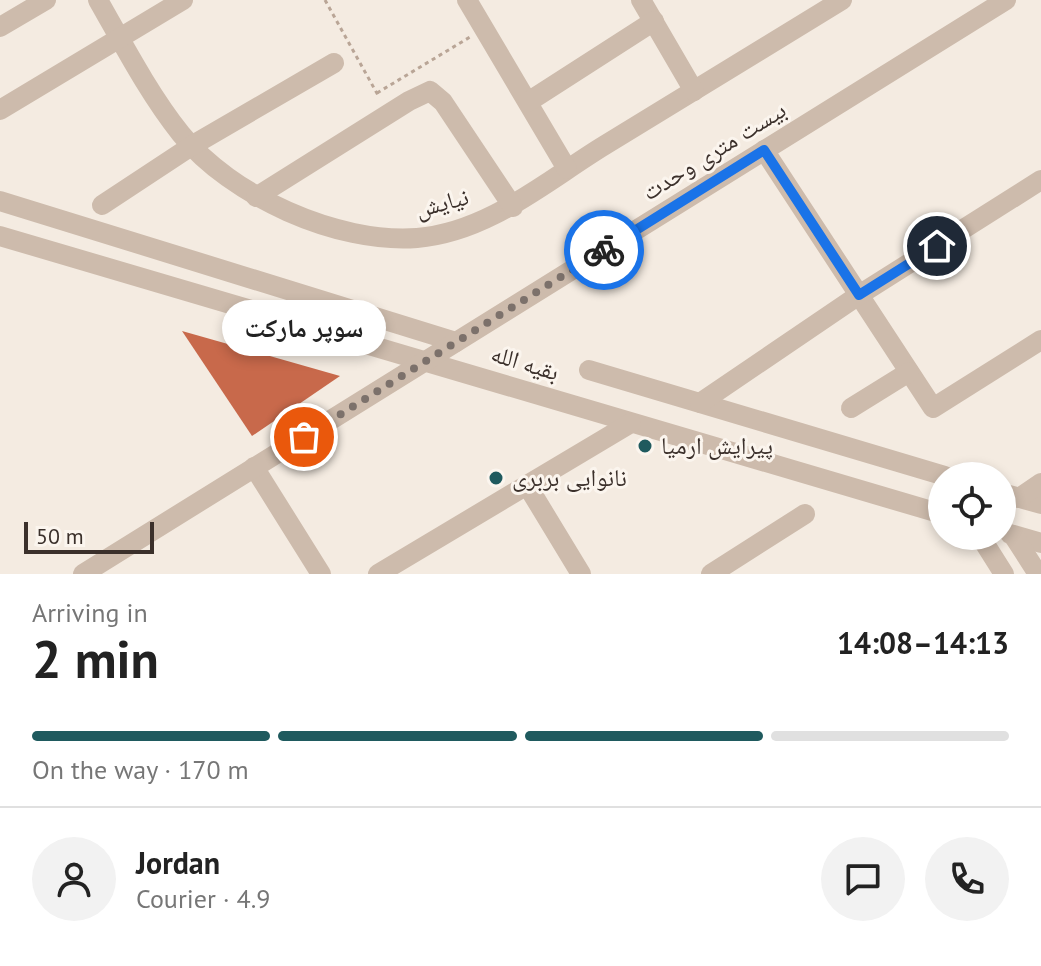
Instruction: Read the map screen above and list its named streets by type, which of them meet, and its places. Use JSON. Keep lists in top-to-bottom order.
{
  "streets": {
    "street": ["بیست متری وحدت", "نیایش", "بقیه الله"]
  },
  "crossings": [
    ["بیست متری وحدت", "بقیه الله"]
  ],
  "places": ["سوپر مارکت", "پیرایش ارمیا", "نانوایی بربری"],
  "scale_bar": "50 m",
  "page": {
    "bubble": "سوپر مارکت",
    "scale": "50 m",
    "heading": ["2 min", "Arriving in", "14:08–14:13"],
    "panel": ["Jordan", "Courier · 4.9"],
    "bar": "On the way · 170 m"
  }
}
